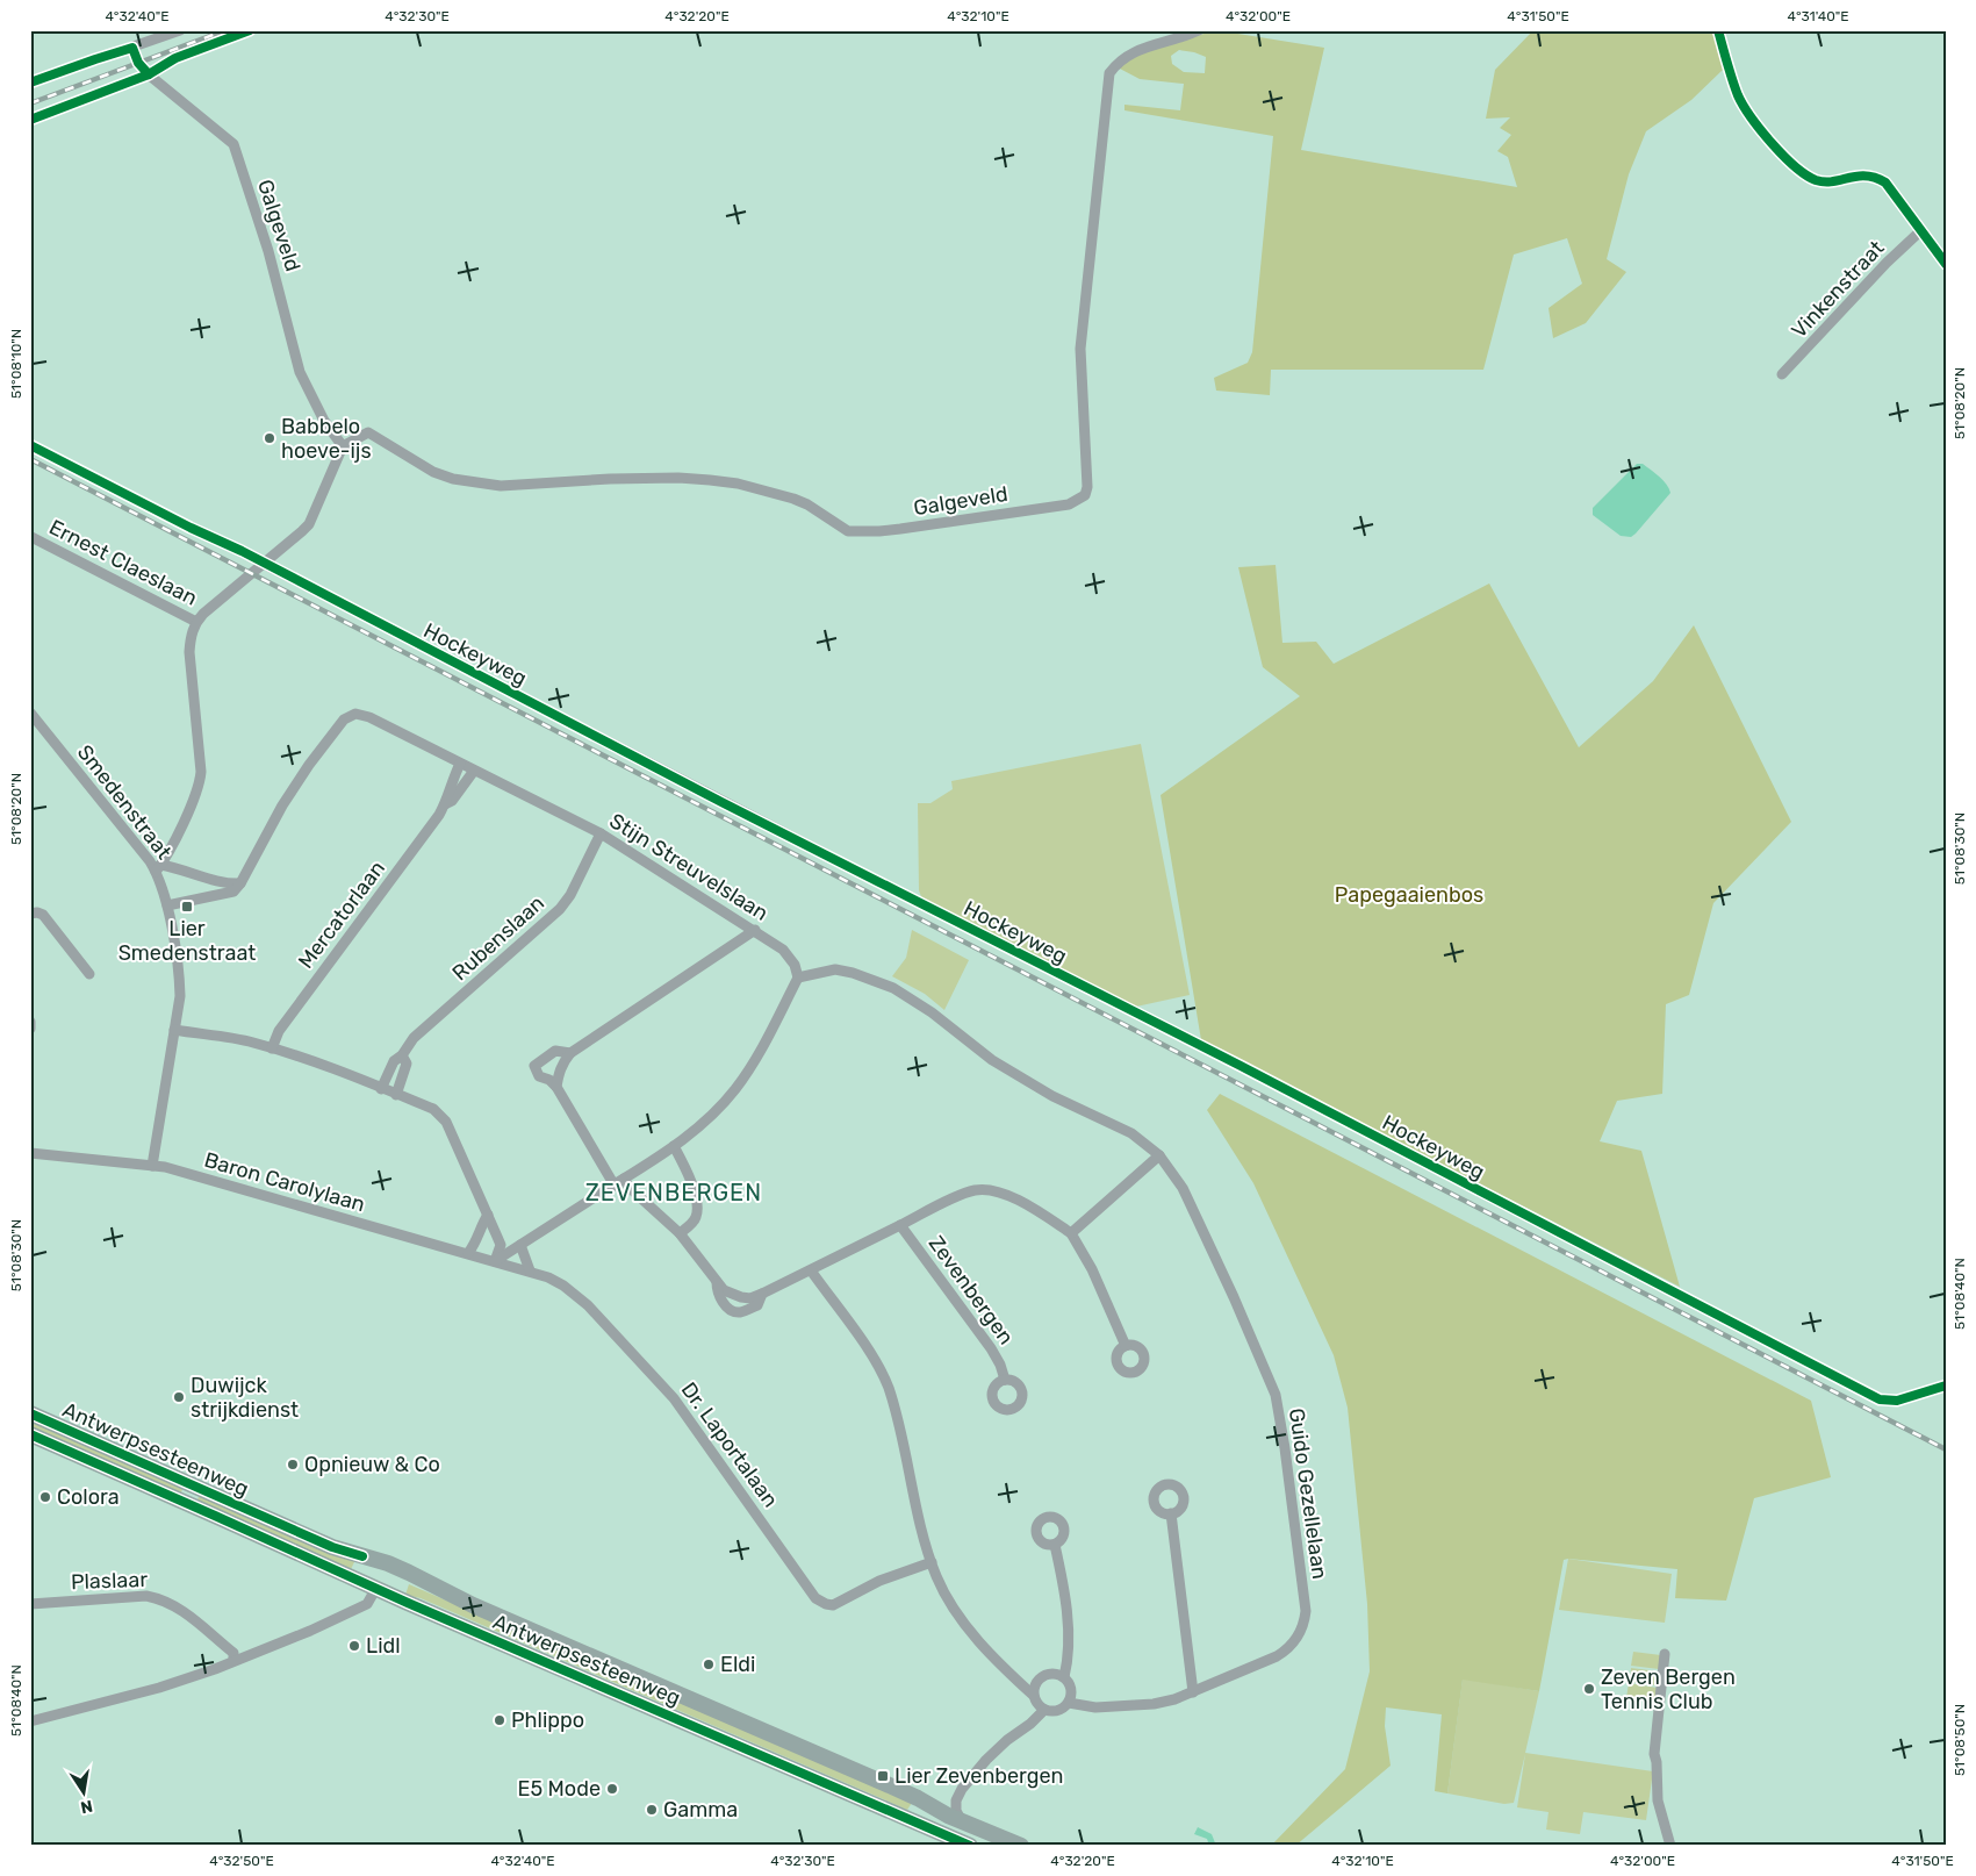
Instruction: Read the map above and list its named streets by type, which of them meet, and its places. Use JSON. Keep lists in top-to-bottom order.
{
  "streets": {
    "main road": ["Antwerpsesteenweg"],
    "street": [
      "Galgeveld",
      "Vinkenstraat",
      "Ernest Claeslaan",
      "Hockeyweg",
      "Smedenstraat",
      "Stijn Streuvelslaan",
      "Mercatorlaan",
      "Rubenslaan",
      "Baron Carolylaan",
      "Zevenbergen",
      "Dr. Laportalaan",
      "Guido Gezellelaan",
      "Plaslaar"
    ]
  },
  "crossings": [
    ["Ernest Claeslaan", "Hockeyweg"],
    ["Ernest Claeslaan", "Smedenstraat"],
    ["Smedenstraat", "Baron Carolylaan"],
    ["Stijn Streuvelslaan", "Mercatorlaan"],
    ["Stijn Streuvelslaan", "Rubenslaan"],
    ["Baron Carolylaan", "Dr. Laportalaan"]
  ],
  "districts": ["ZEVENBERGEN"],
  "parks": ["Papegaaienbos"],
  "places": {
    "other": [
      "Babbelo hoeve-ijs",
      "Duwijck strijkdienst",
      "Opnieuw & Co",
      "Colora",
      "Lidl",
      "Eldi",
      "Zeven Bergen Tennis Club",
      "Phlippo",
      "E5 Mode",
      "Gamma"
    ],
    "transit": ["Lier Smedenstraat", "Lier Zevenbergen"]
  },
  "north": "bottom",
  "coordinates": [
    "4°32'40\"E",
    "4°32'30\"E",
    "4°32'20\"E",
    "4°32'10\"E",
    "4°32'00\"E",
    "4°31'50\"E",
    "4°31'40\"E",
    "51°08'10\"N",
    "51°08'20\"N",
    "51°08'30\"N",
    "51°08'40\"N",
    "51°08'50\"N",
    "4°32'50\"E"
  ]
}
